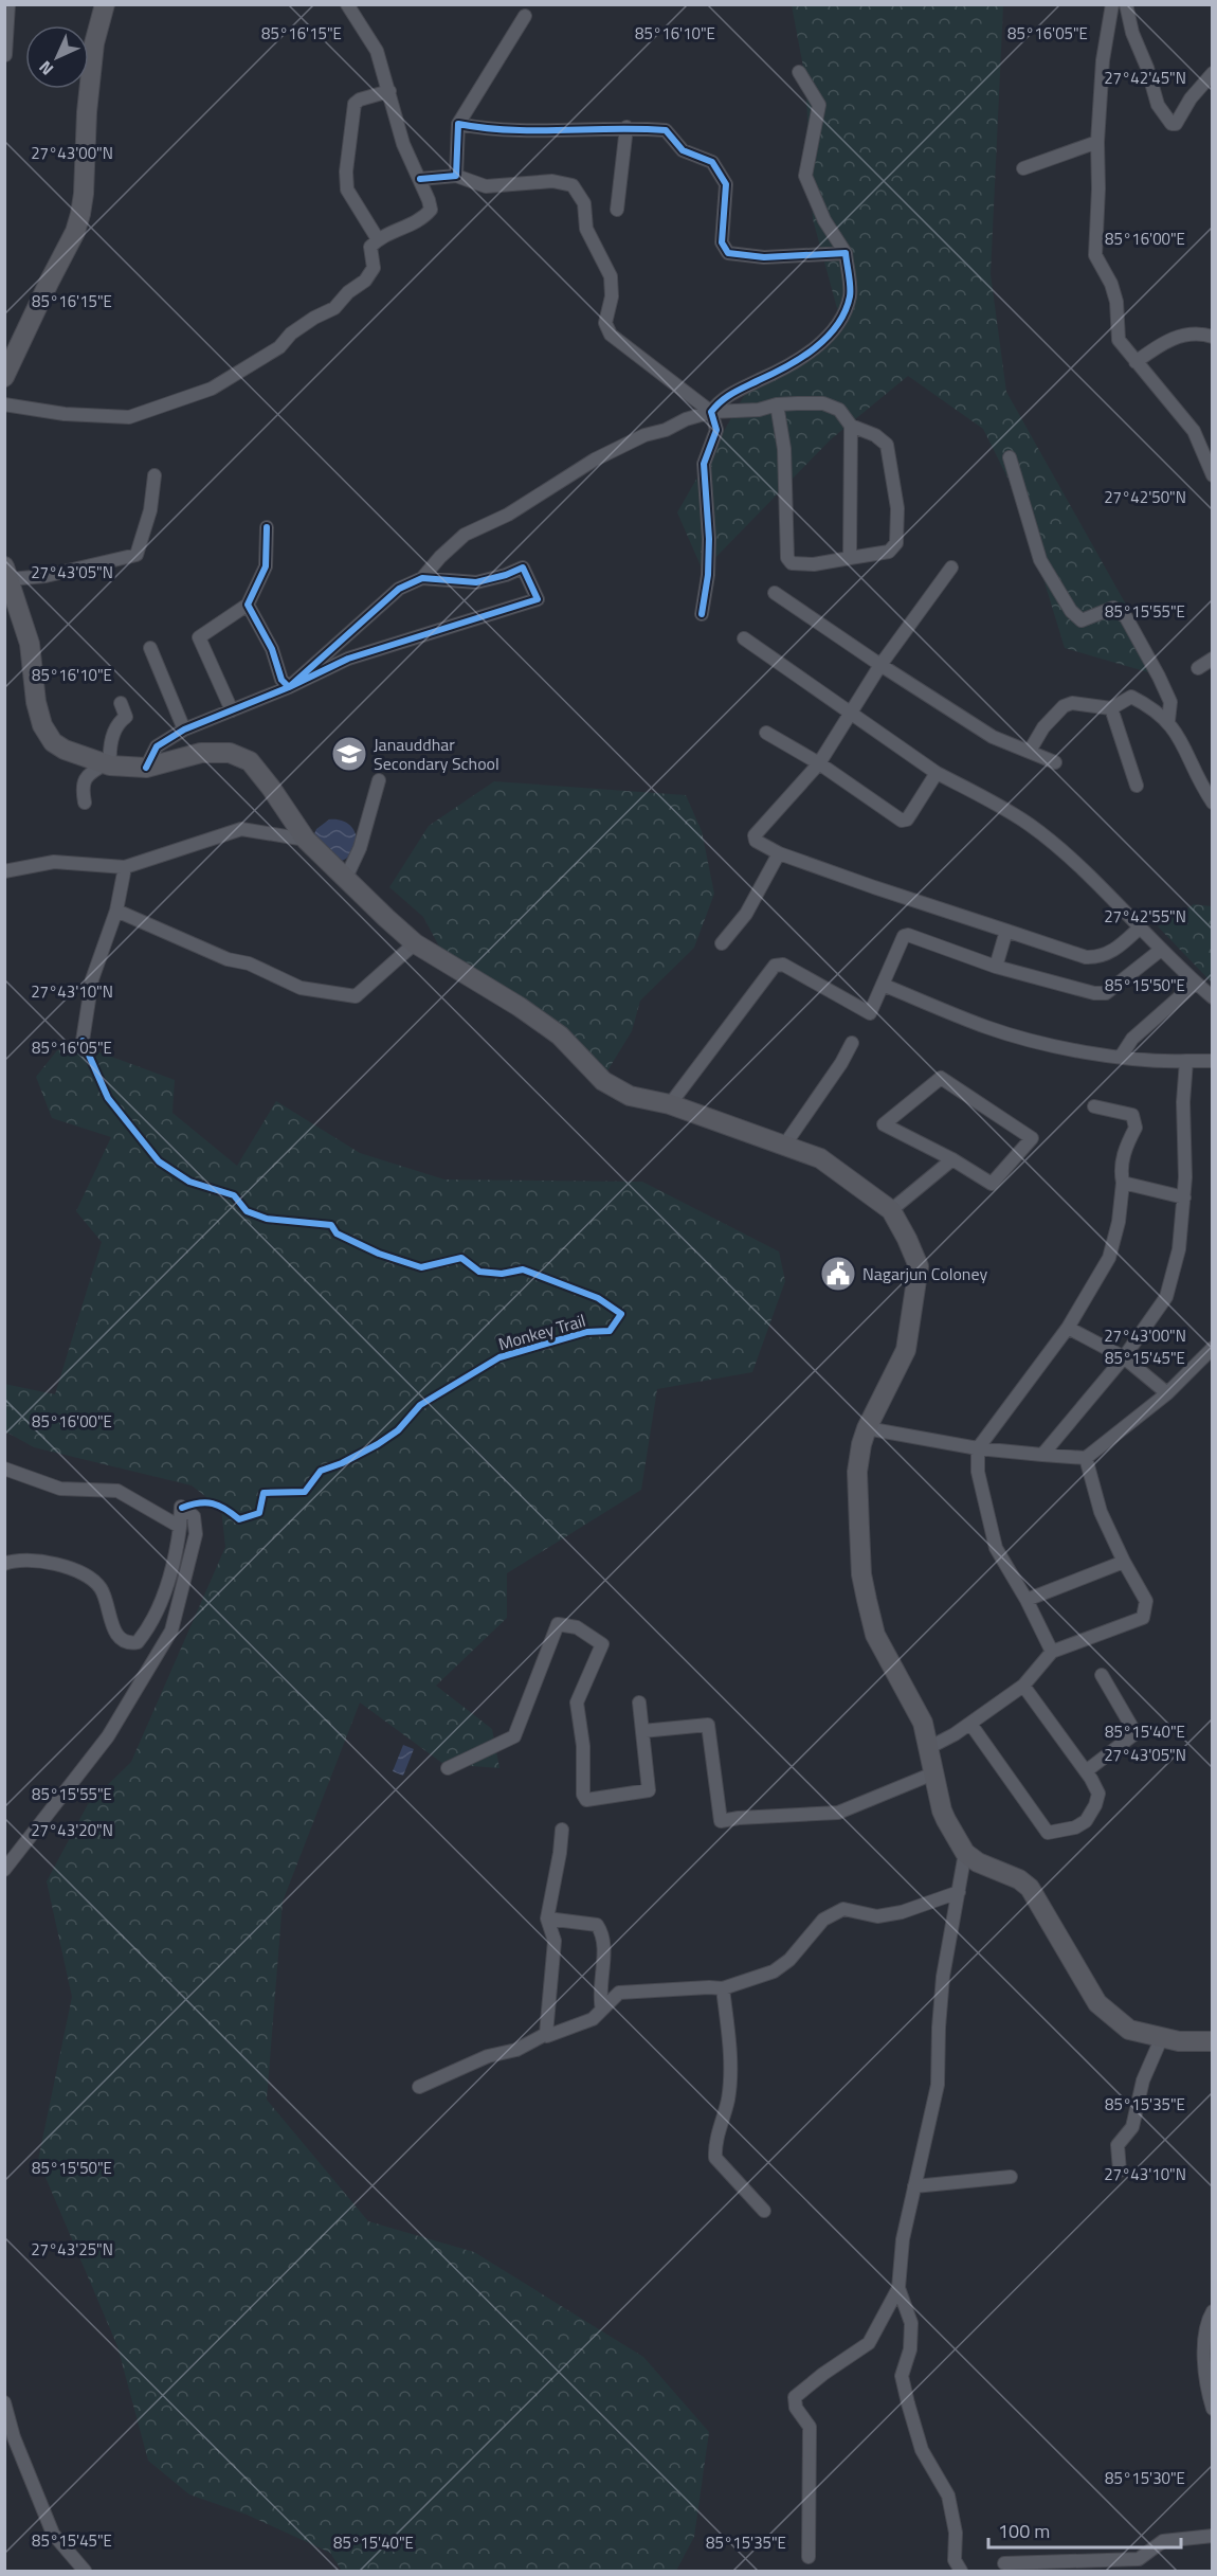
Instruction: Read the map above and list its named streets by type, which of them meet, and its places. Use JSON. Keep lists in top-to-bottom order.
{
  "streets": {
    "cycle path": ["Monkey Trail"]
  },
  "places": {
    "school or university": ["Janauddhar Secondary School"],
    "public building": ["Nagarjun Coloney"]
  },
  "scale_bar": "100 m",
  "north": "bottom left",
  "coordinates": [
    "85°16'15\"E",
    "85°16'10\"E",
    "85°16'05\"E",
    "27°42'45\"N",
    "27°43'00\"N",
    "85°16'00\"E",
    "27°42'50\"N",
    "27°43'05\"N",
    "85°15'55\"E",
    "27°42'55\"N",
    "85°15'50\"E",
    "27°43'10\"N",
    "85°15'45\"E",
    "85°15'40\"E",
    "27°43'20\"N",
    "85°15'35\"E",
    "27°43'25\"N",
    "85°15'30\"E"
  ]
}
